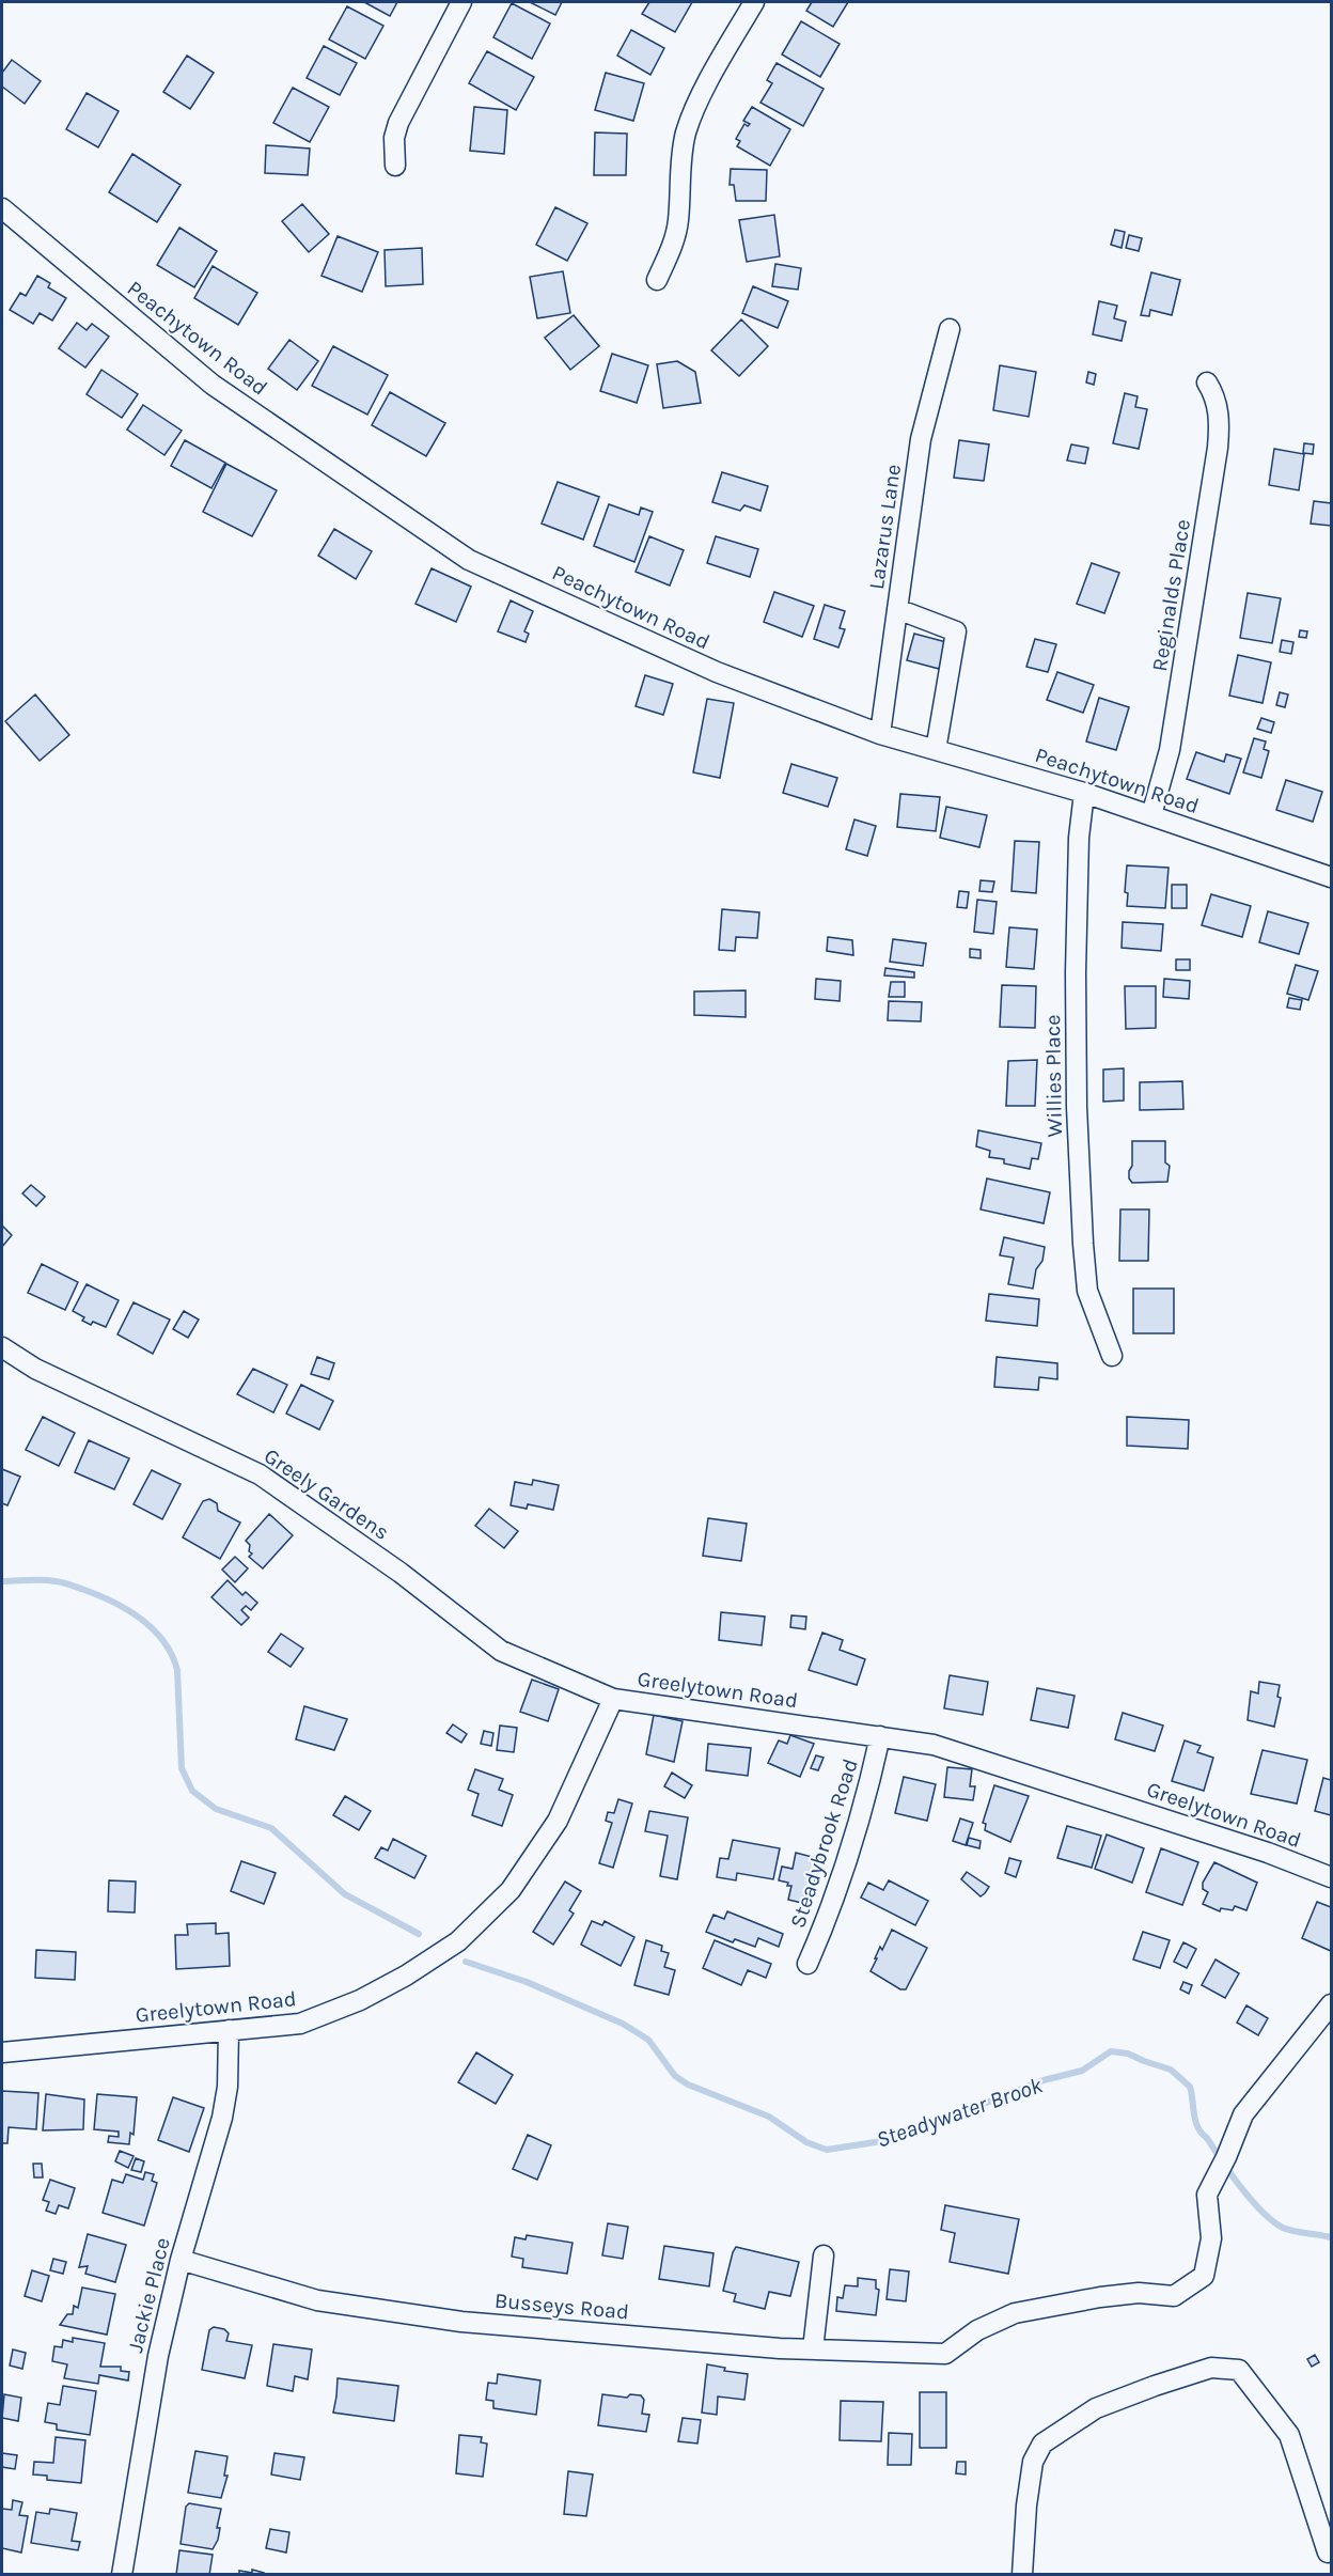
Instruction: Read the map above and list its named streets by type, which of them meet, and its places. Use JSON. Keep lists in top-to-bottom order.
{
  "streets": {
    "street": [
      "Peachytown Road",
      "Lazarus Lane",
      "Reginalds Place",
      "Willies Place",
      "Greely Gardens",
      "Greelytown Road",
      "Steadybrook Road",
      "Jackie Place",
      "Busseys Road"
    ]
  },
  "crossings": [
    ["Peachytown Road", "Lazarus Lane"],
    ["Peachytown Road", "Reginalds Place"],
    ["Peachytown Road", "Willies Place"],
    ["Greely Gardens", "Greelytown Road"],
    ["Greelytown Road", "Steadybrook Road"],
    ["Greelytown Road", "Jackie Place"],
    ["Jackie Place", "Busseys Road"]
  ],
  "water": ["Steadywater Brook"]
}
